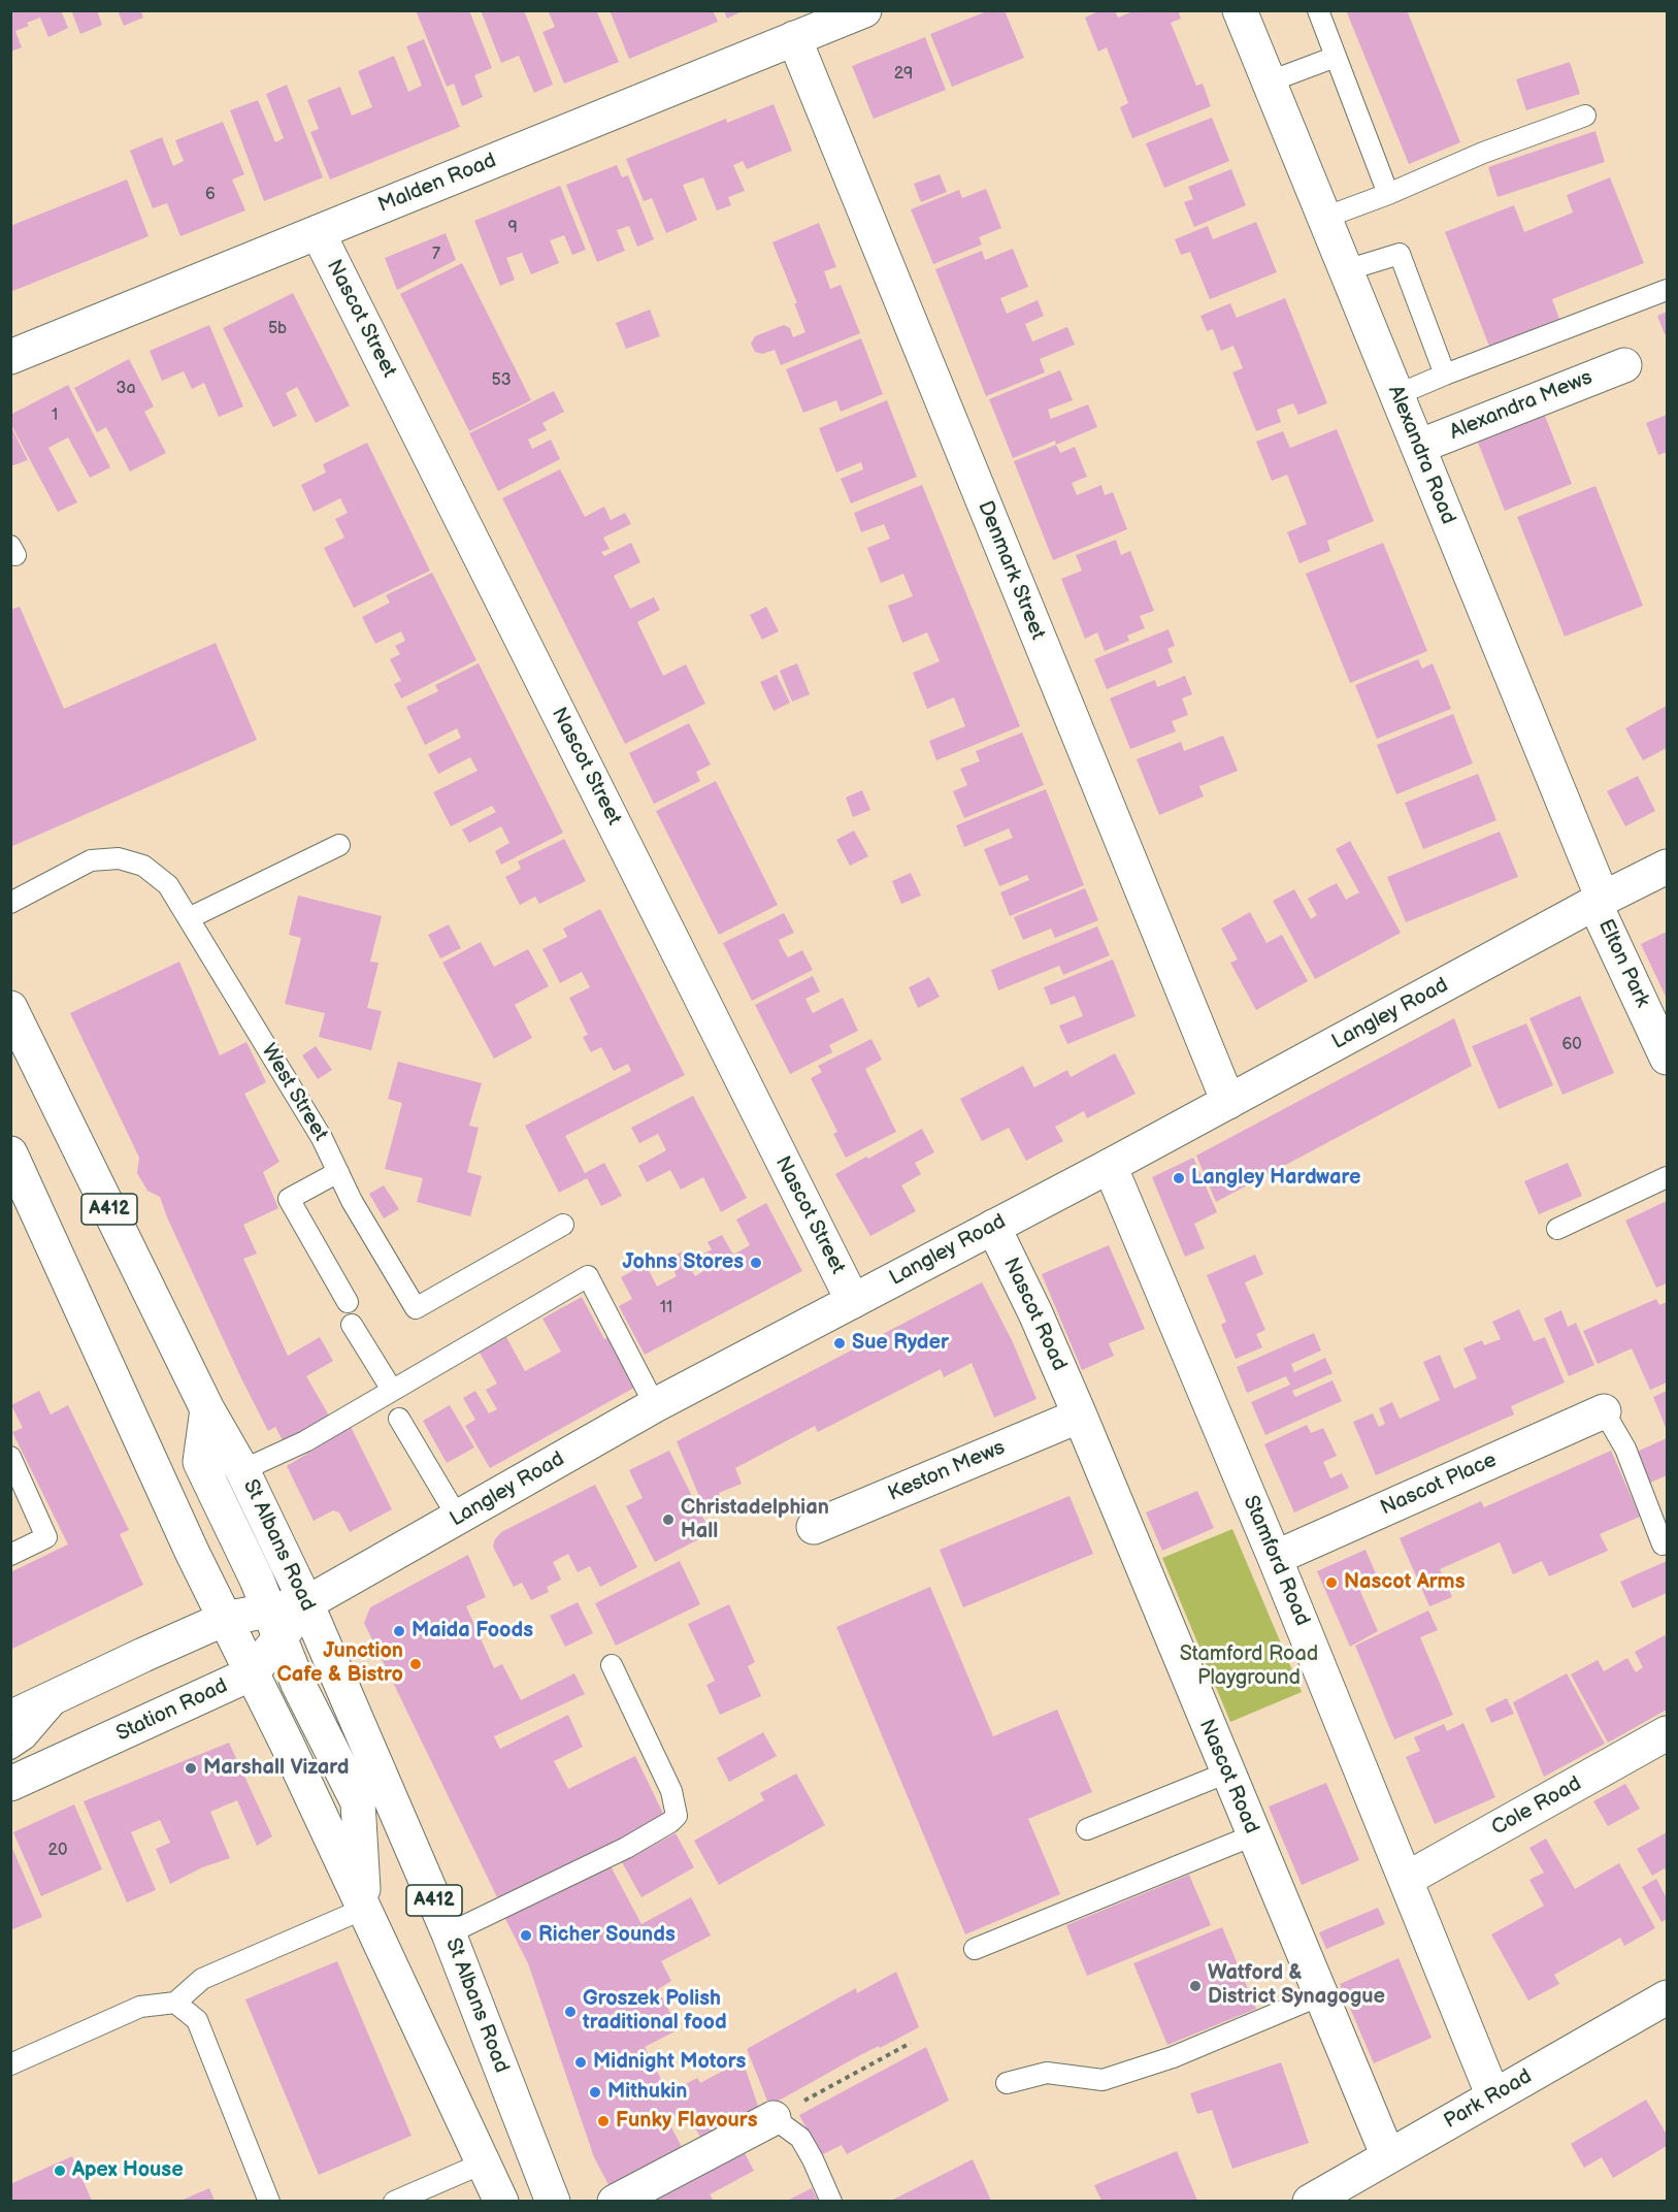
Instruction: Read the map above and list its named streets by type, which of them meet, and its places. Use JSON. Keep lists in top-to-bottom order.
{
  "streets": {
    "street": [
      "Malden Road",
      "Nascot Street",
      "Alexandra Mews",
      "Alexandra Road",
      "Denmark Street",
      "Elton Park",
      "Langley Road",
      "A412",
      "Nascot Road",
      "Keston Mews",
      "Nascot Place",
      "St Albans Road",
      "Stamford Road",
      "Station Road",
      "Cole Road",
      "Park Road"
    ],
    "lane": ["West Street"]
  },
  "crossings": [
    ["Malden Road", "Nascot Street"],
    ["Malden Road", "Denmark Street"],
    ["Nascot Street", "Langley Road"],
    ["Alexandra Mews", "Alexandra Road"],
    ["Alexandra Road", "Elton Park"],
    ["Alexandra Road", "Langley Road"],
    ["Denmark Street", "Langley Road"],
    ["Elton Park", "Langley Road"],
    ["Langley Road", "Nascot Road"],
    ["Langley Road", "St Albans Road"],
    ["Langley Road", "Stamford Road"],
    ["Langley Road", "Station Road"],
    ["Nascot Road", "Keston Mews"],
    ["Nascot Road", "Park Road"],
    ["Nascot Place", "Stamford Road"],
    ["St Albans Road", "Station Road"],
    ["Stamford Road", "Cole Road"],
    ["Stamford Road", "Park Road"]
  ],
  "parks": ["Stamford Road Playground"],
  "places": [
    "Langley Hardware",
    "Johns Stores",
    "Sue Ryder",
    "Christadelphian Hall",
    "Nascot Arms",
    "Maida Foods",
    "Junction Cafe & Bistro",
    "Marshall Vizard",
    "Richer Sounds",
    "Watford & District Synagogue",
    "Groszek Polish traditional food",
    "Midnight Motors",
    "Mithukin",
    "Funky Flavours",
    "Apex House"
  ],
  "house_numbers": [
    "29",
    "6",
    "9",
    "7",
    "5b",
    "53",
    "3a",
    "1",
    "60",
    "11",
    "20"
  ]
}
